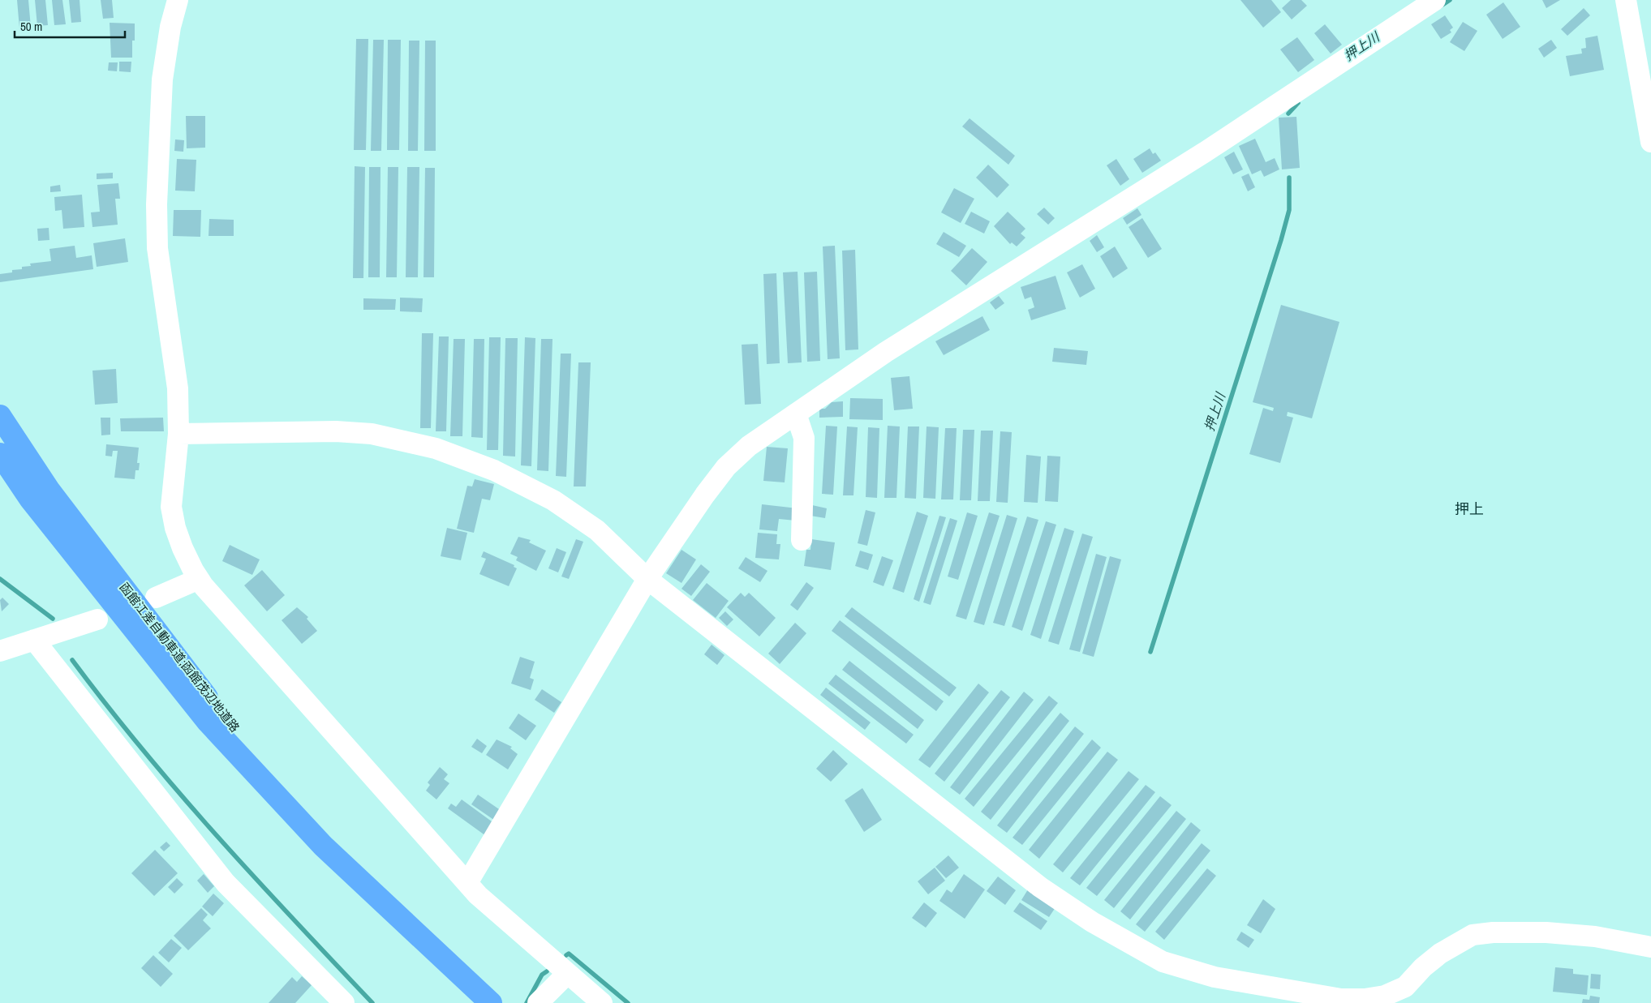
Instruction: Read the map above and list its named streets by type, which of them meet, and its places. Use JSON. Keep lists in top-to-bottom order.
{
  "streets": {
    "highway": ["函館江差自動車道;函館茂辺地道路"]
  },
  "districts": ["押上"],
  "water": ["押上川"],
  "scale_bar": "50 m"
}
